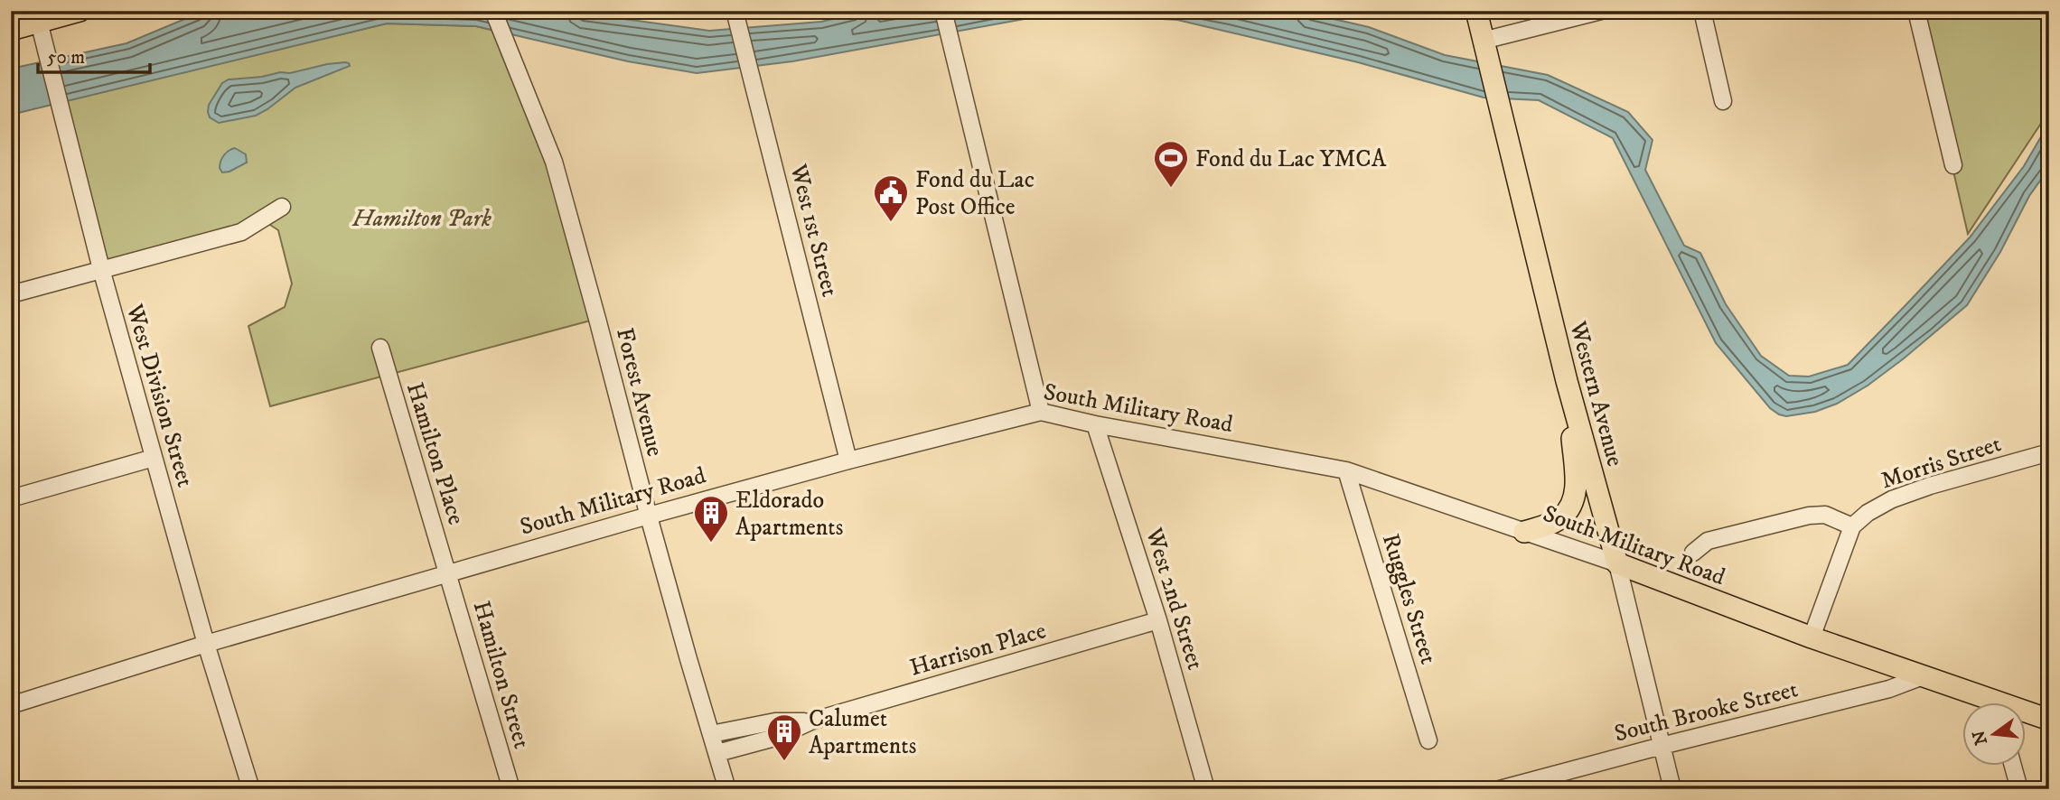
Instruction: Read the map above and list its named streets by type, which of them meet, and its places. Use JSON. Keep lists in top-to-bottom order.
{
  "streets": {
    "main road": ["Western Avenue", "South Military Road"],
    "street": [
      "West 1st Street",
      "Forest Avenue",
      "West Division Street",
      "Hamilton Place",
      "Morris Street",
      "West 2nd Street",
      "Ruggles Street",
      "Harrison Place",
      "Hamilton Street",
      "South Brooke Street"
    ]
  },
  "crossings": [
    ["West 1st Street", "South Military Road"],
    ["Forest Avenue", "South Military Road"],
    ["Forest Avenue", "Harrison Place"],
    ["Western Avenue", "South Military Road"],
    ["Western Avenue", "South Brooke Street"],
    ["West Division Street", "South Military Road"],
    ["South Military Road", "Hamilton Place"],
    ["South Military Road", "West 2nd Street"],
    ["South Military Road", "Ruggles Street"],
    ["South Military Road", "Hamilton Street"],
    ["South Military Road", "South Brooke Street"],
    ["Hamilton Place", "Hamilton Street"],
    ["West 2nd Street", "Harrison Place"]
  ],
  "parks": ["Hamilton Park"],
  "places": {
    "sports": ["Fond du Lac YMCA"],
    "public building": ["Fond du Lac Post Office"],
    "building": ["Eldorado Apartments", "Calumet Apartments"]
  },
  "scale_bar": "50 m",
  "north": "left"
}
